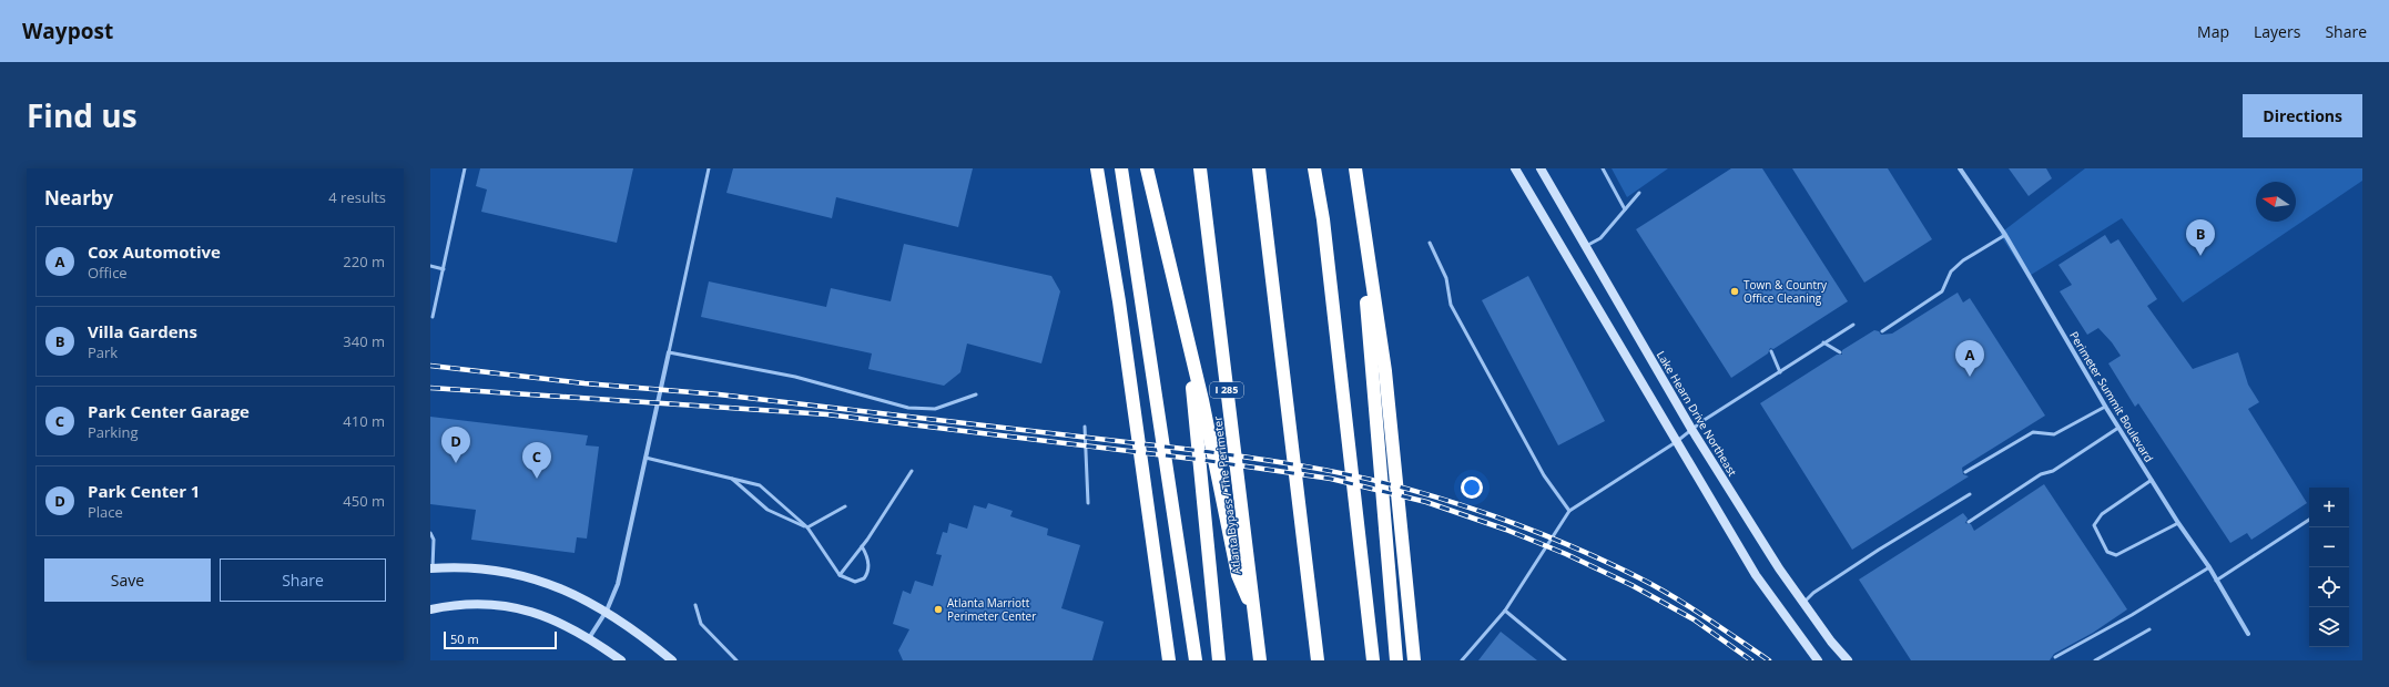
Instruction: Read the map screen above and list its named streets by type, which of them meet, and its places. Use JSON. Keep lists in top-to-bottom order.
{
  "streets": {
    "highway": ["I 285", "Atlanta Bypass / The Perimeter"],
    "street": ["Perimeter Summit Boulevard", "Lake Hearn Drive Northeast"]
  },
  "places": ["Town & Country Office Cleaning", "Atlanta Marriott Perimeter Center"],
  "scale_bar": "50 m",
  "north": "left",
  "page": {
    "header": "Waypost",
    "nav": ["Map", "Layers", "Share"],
    "title": "Find us",
    "buttons": [
      "Directions",
      ["Save", "Share"]
    ],
    "heading": ["Nearby", "4 results"],
    "pins": [
      "B",
      "A",
      "D",
      "C"
    ],
    "list": [
      {
        "mark": "A",
        "name": "Cox Automotive",
        "note": "Office",
        "value": "220 m"
      },
      {
        "mark": "B",
        "name": "Villa Gardens",
        "note": "Park",
        "value": "340 m"
      },
      {
        "mark": "C",
        "name": "Park Center Garage",
        "note": "Parking",
        "value": "410 m"
      },
      {
        "mark": "D",
        "name": "Park Center 1",
        "note": "Place",
        "value": "450 m"
      }
    ],
    "map_buttons": ["+", "−"],
    "scale": "50 m"
  }
}
